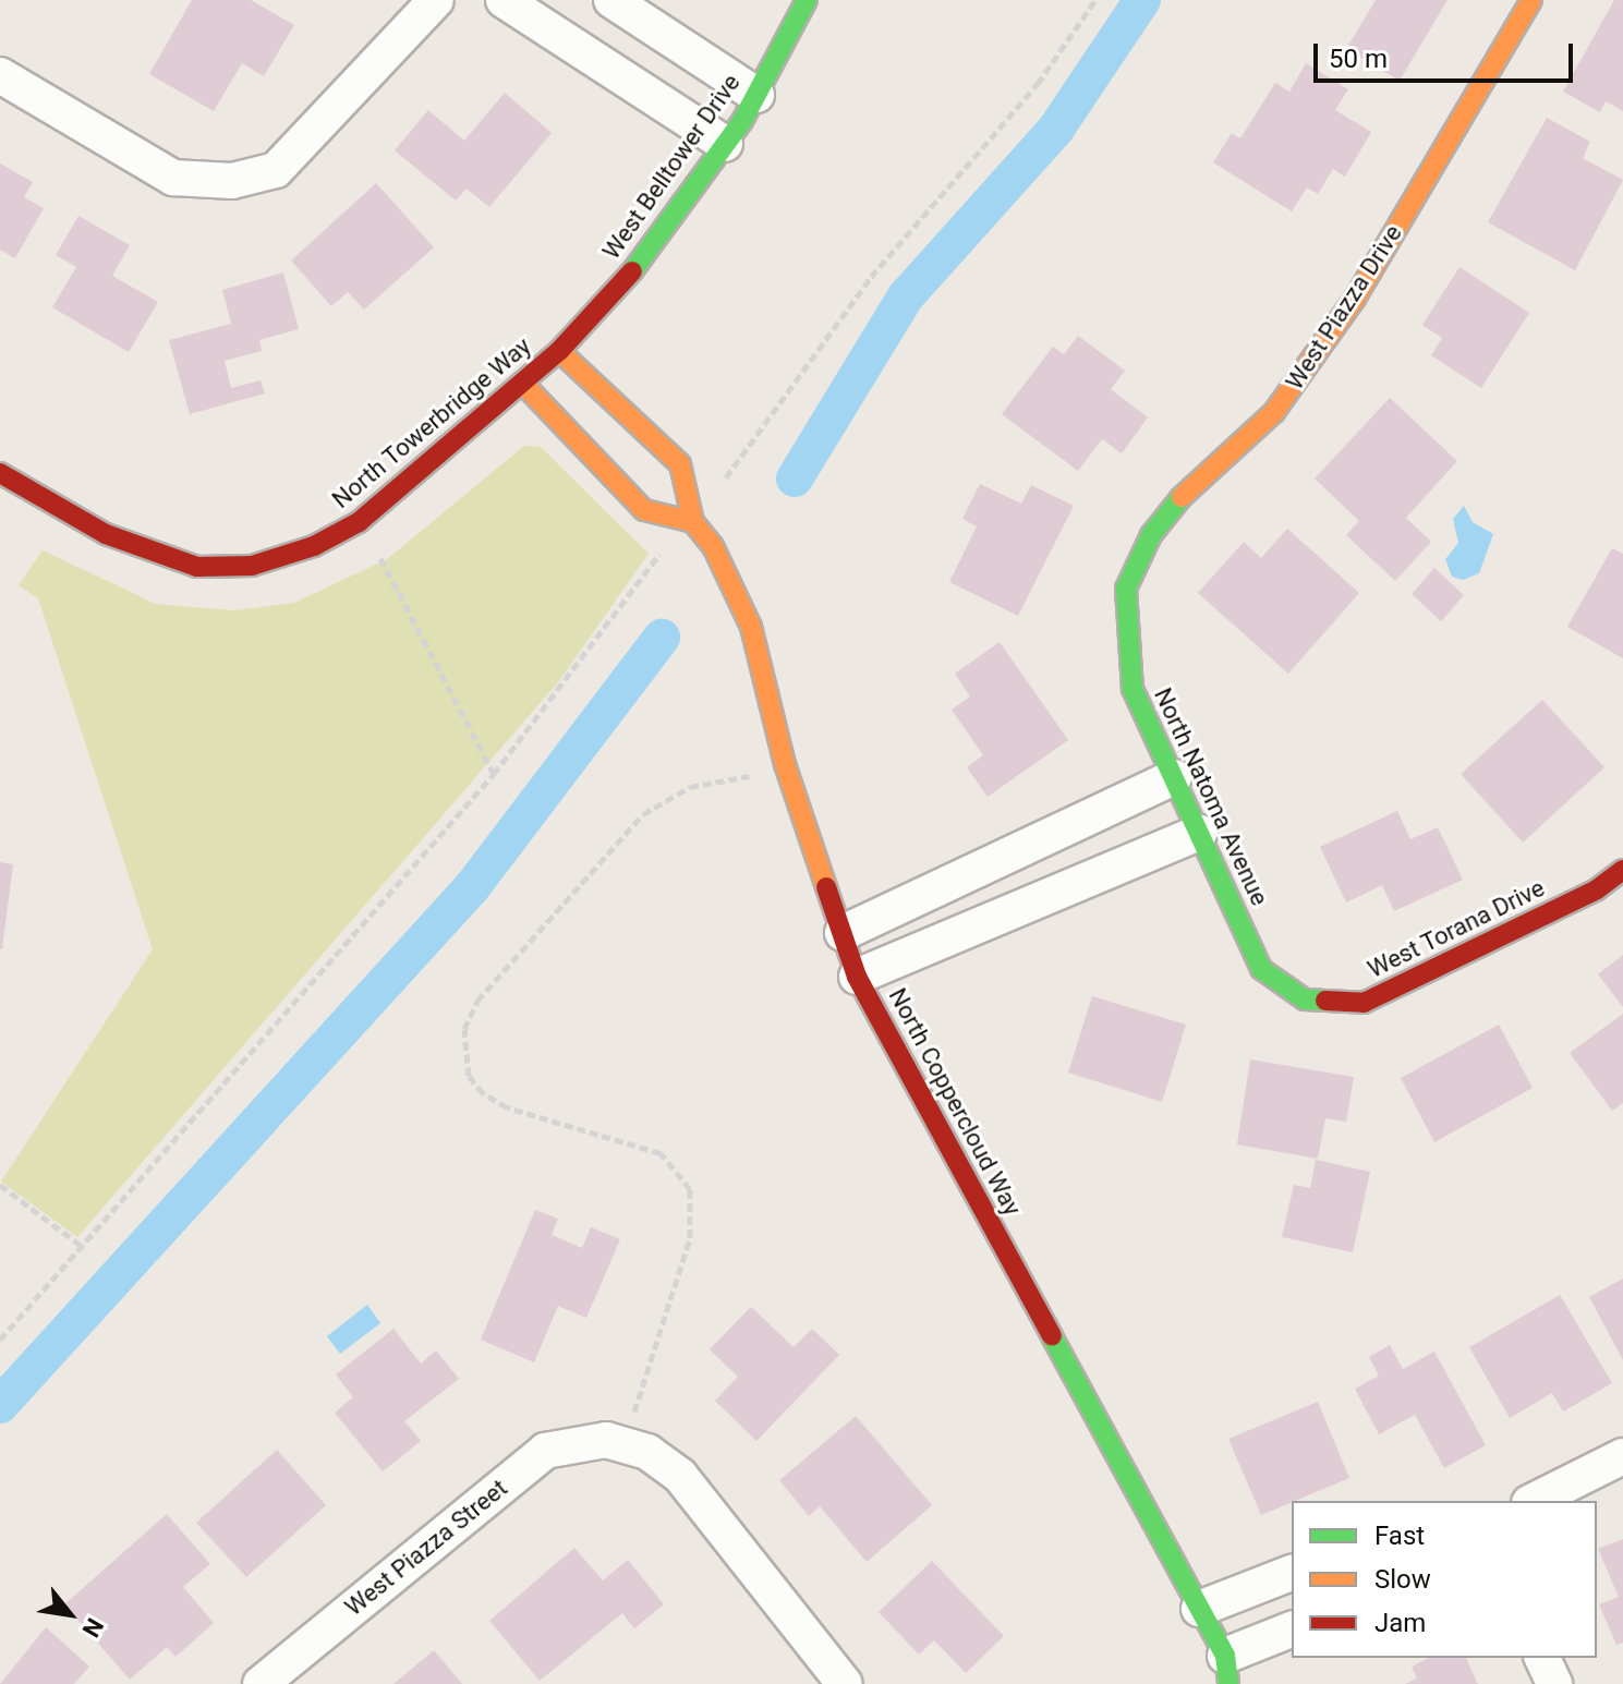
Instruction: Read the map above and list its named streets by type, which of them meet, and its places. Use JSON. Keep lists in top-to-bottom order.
{
  "streets": {
    "street": [
      "West Belltower Drive",
      "West Piazza Drive",
      "North Towerbridge Way",
      "North Natoma Avenue",
      "West Torana Drive",
      "North Coppercloud Way",
      "West Piazza Street"
    ]
  },
  "crossings": [
    ["West Belltower Drive", "North Towerbridge Way"],
    ["West Belltower Drive", "North Coppercloud Way"],
    ["West Piazza Drive", "North Natoma Avenue"],
    ["North Towerbridge Way", "North Coppercloud Way"],
    ["North Natoma Avenue", "West Torana Drive"]
  ],
  "legend": ["Fast", "Slow", "Jam"],
  "scale_bar": "50 m",
  "north": "bottom right"
}
